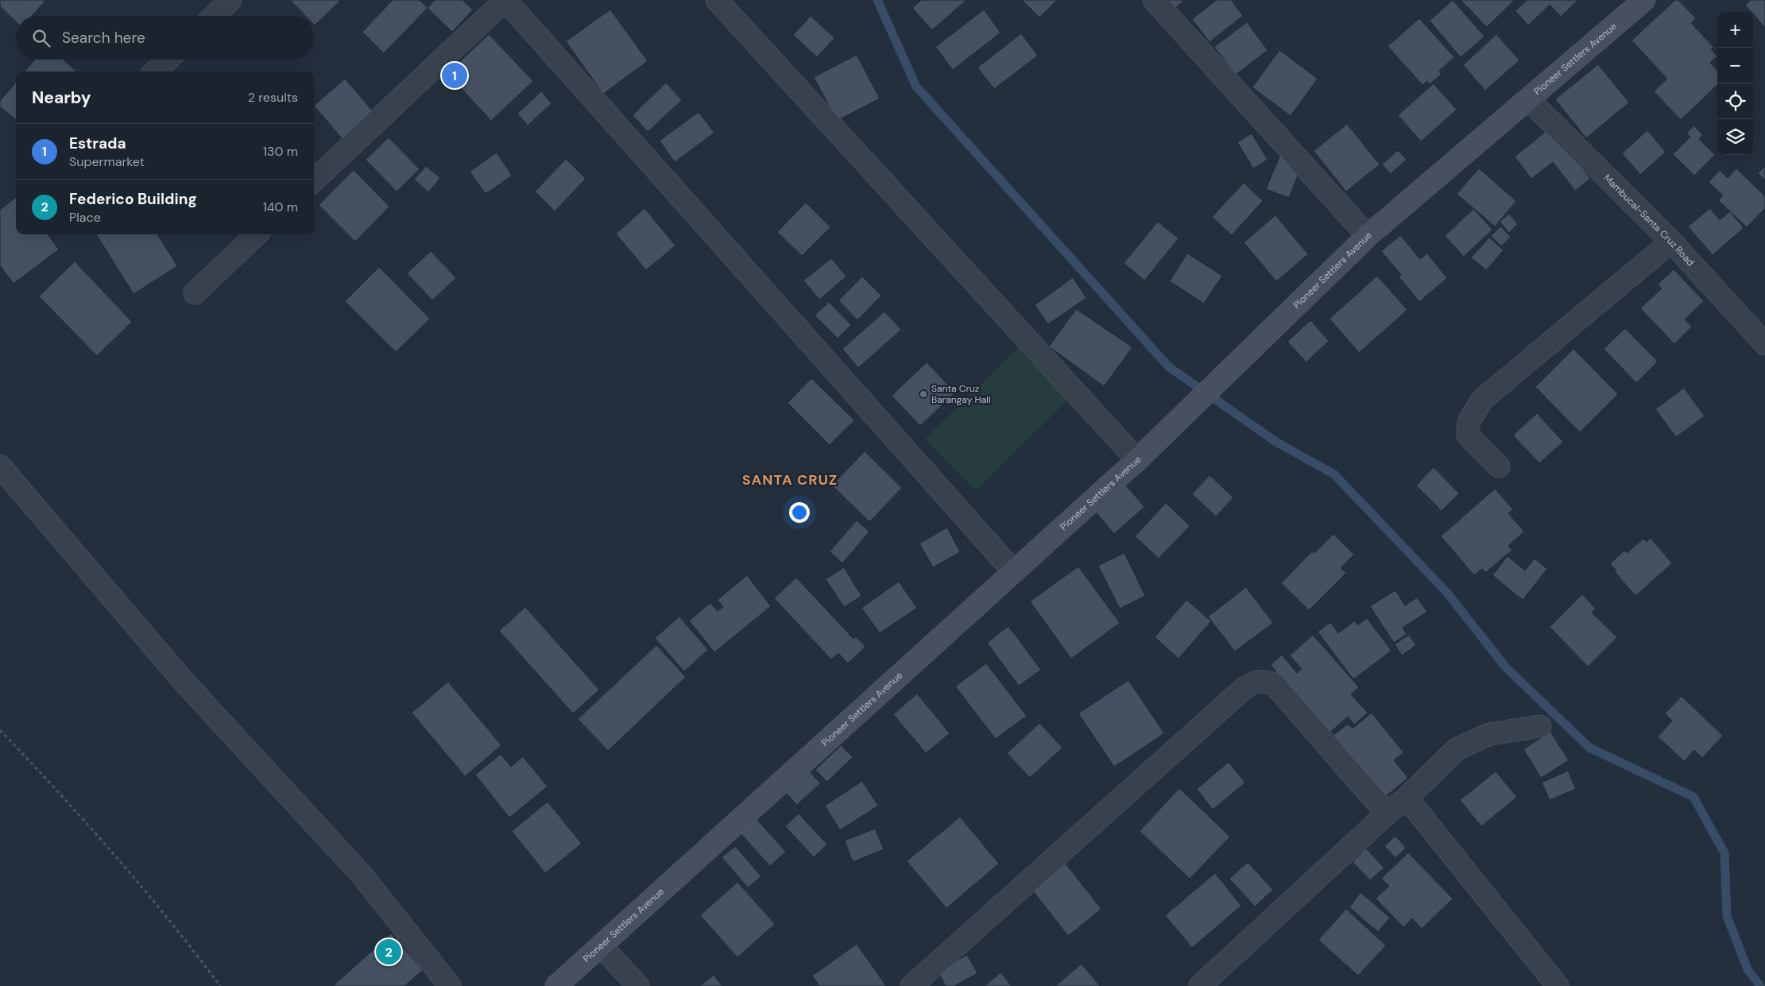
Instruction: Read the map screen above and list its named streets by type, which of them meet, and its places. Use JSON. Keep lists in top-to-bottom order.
{
  "streets": {
    "street": ["Pioneer Settlers Avenue", "Mambucal-Santa Cruz Road"]
  },
  "crossings": [
    ["Pioneer Settlers Avenue", "Mambucal-Santa Cruz Road"]
  ],
  "districts": ["SANTA CRUZ"],
  "places": ["Santa Cruz Barangay Hall"],
  "page": {
    "map_buttons": ["+", "−"],
    "search": "Search here",
    "pins": ["1", "2"],
    "heading": ["Nearby", "2 results"],
    "list": [
      {
        "mark": "1",
        "name": "Estrada",
        "note": "Supermarket",
        "value": "130 m"
      },
      {
        "mark": "2",
        "name": "Federico Building",
        "note": "Place",
        "value": "140 m"
      }
    ]
  }
}
